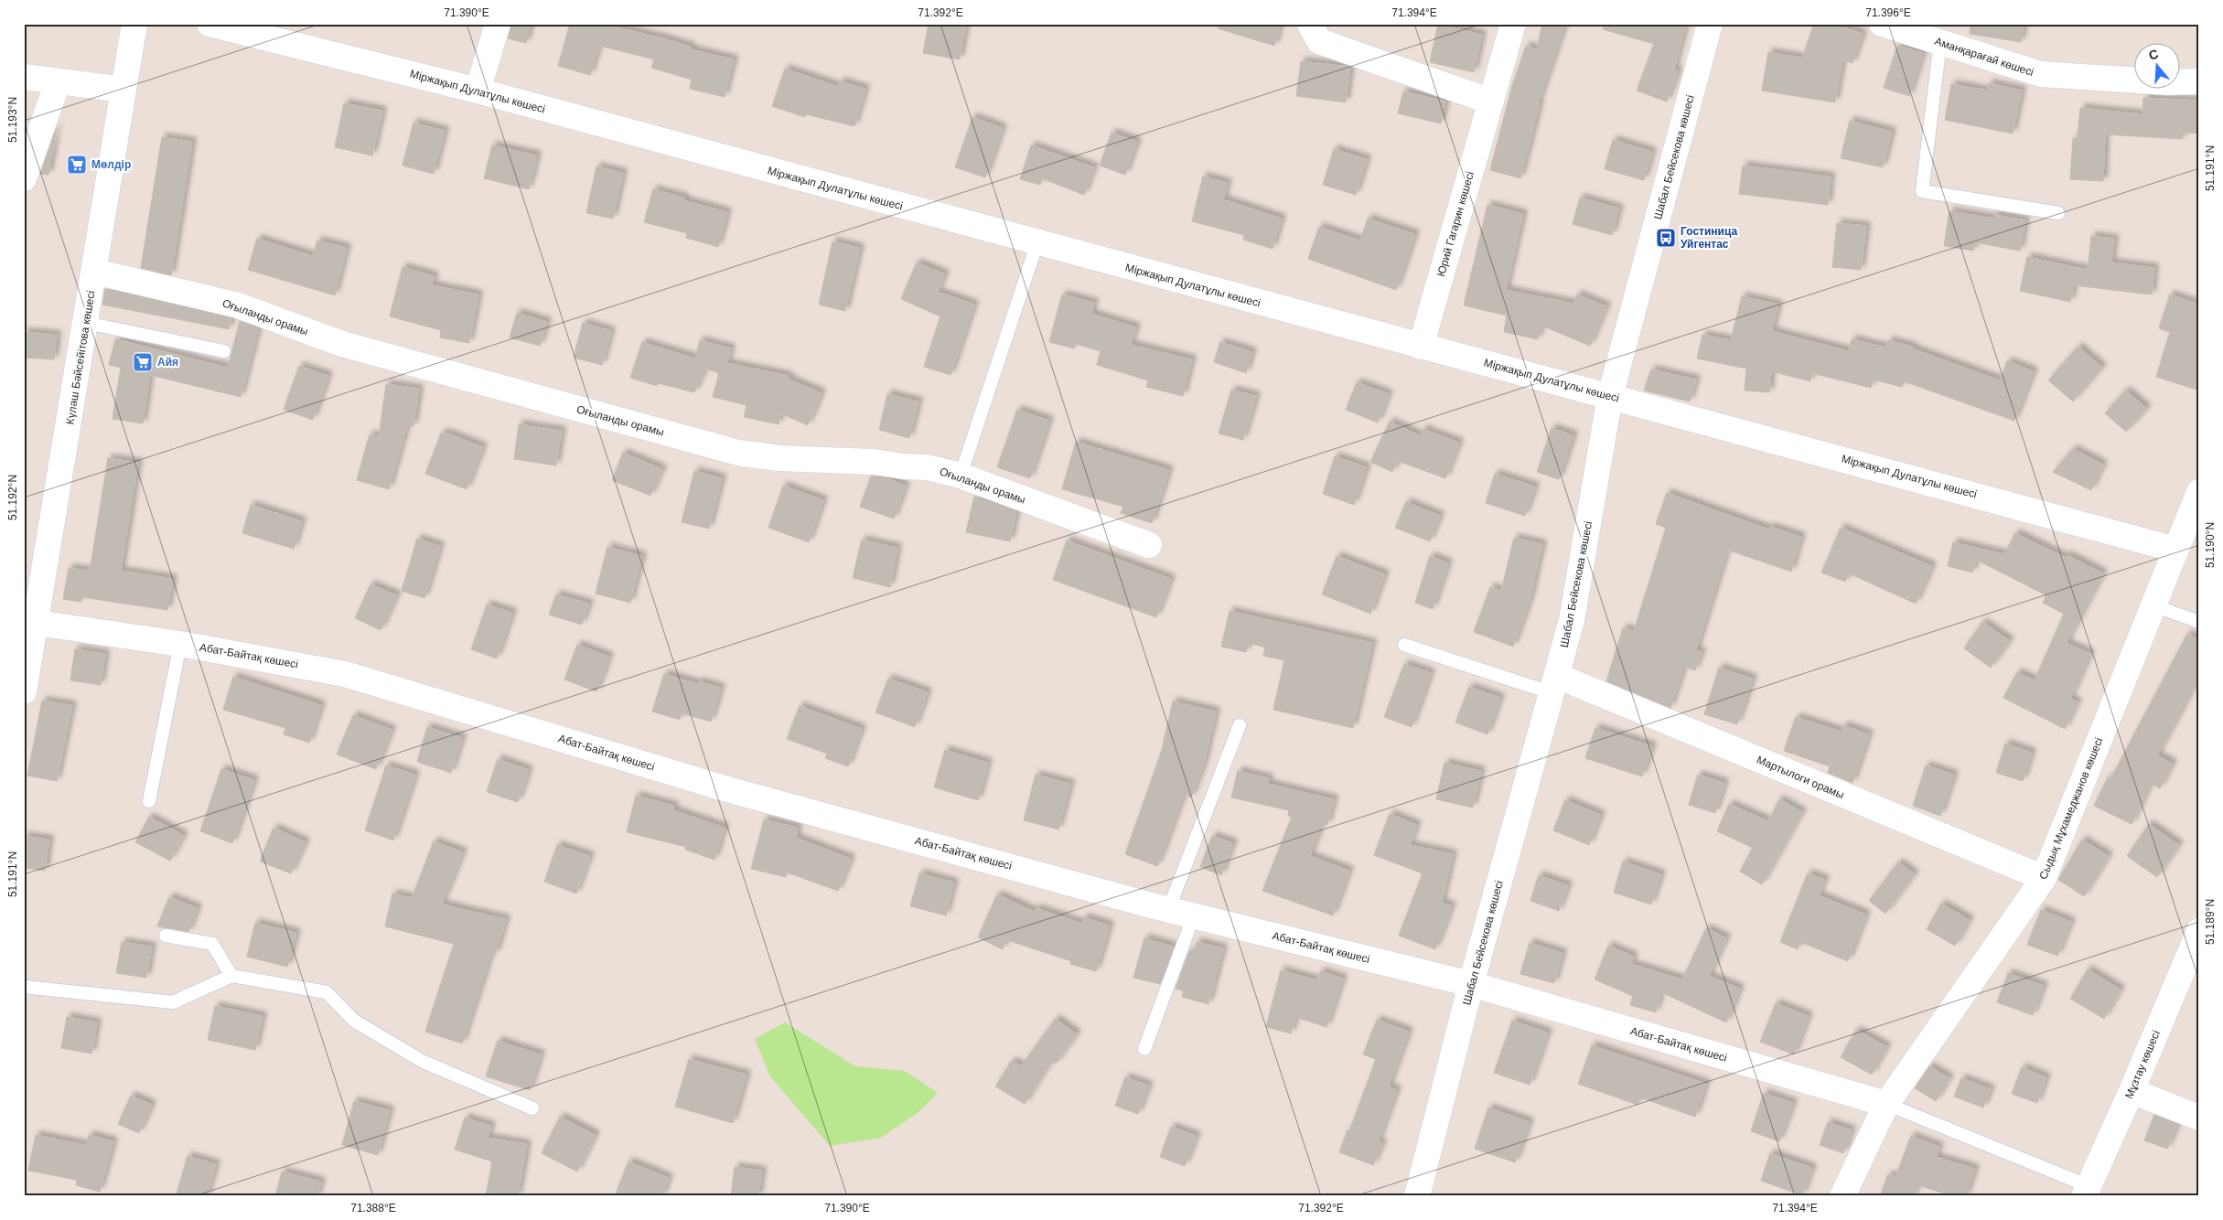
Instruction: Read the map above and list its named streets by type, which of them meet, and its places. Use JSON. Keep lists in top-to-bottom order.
{
  "streets": {
    "street": [
      "Аманқарағай көшесі",
      "Міржақып Дулатұлы көшесі",
      "Шабал Бейсекова көшесі",
      "Юрий Гагарин көшесі",
      "Оғыланды орамы",
      "Күләш Бәйсейітова көшесі",
      "Абат-Байтақ көшесі",
      "Мартылоги орамы",
      "Сыдық Мұхамеджанов көшесі",
      "Мұзтау көшесі"
    ]
  },
  "crossings": [
    ["Міржақып Дулатұлы көшесі", "Шабал Бейсекова көшесі"],
    ["Міржақып Дулатұлы көшесі", "Юрий Гагарин көшесі"],
    ["Міржақып Дулатұлы көшесі", "Сыдық Мұхамеджанов көшесі"],
    ["Шабал Бейсекова көшесі", "Абат-Байтақ көшесі"],
    ["Шабал Бейсекова көшесі", "Мартылоги орамы"],
    ["Оғыланды орамы", "Күләш Бәйсейітова көшесі"],
    ["Күләш Бәйсейітова көшесі", "Абат-Байтақ көшесі"],
    ["Абат-Байтақ көшесі", "Сыдық Мұхамеджанов көшесі"],
    ["Мартылоги орамы", "Сыдық Мұхамеджанов көшесі"]
  ],
  "places": {
    "supermarket": ["Мөлдiр", "Айя"],
    "bus stop": ["Гостиница Уйгентас"]
  },
  "north": "top",
  "coordinates": [
    "71.390°E",
    "71.392°E",
    "71.394°E",
    "71.396°E",
    "51.193°N",
    "51.191°N",
    "51.192°N",
    "51.190°N",
    "51.189°N",
    "71.388°E"
  ]
}
